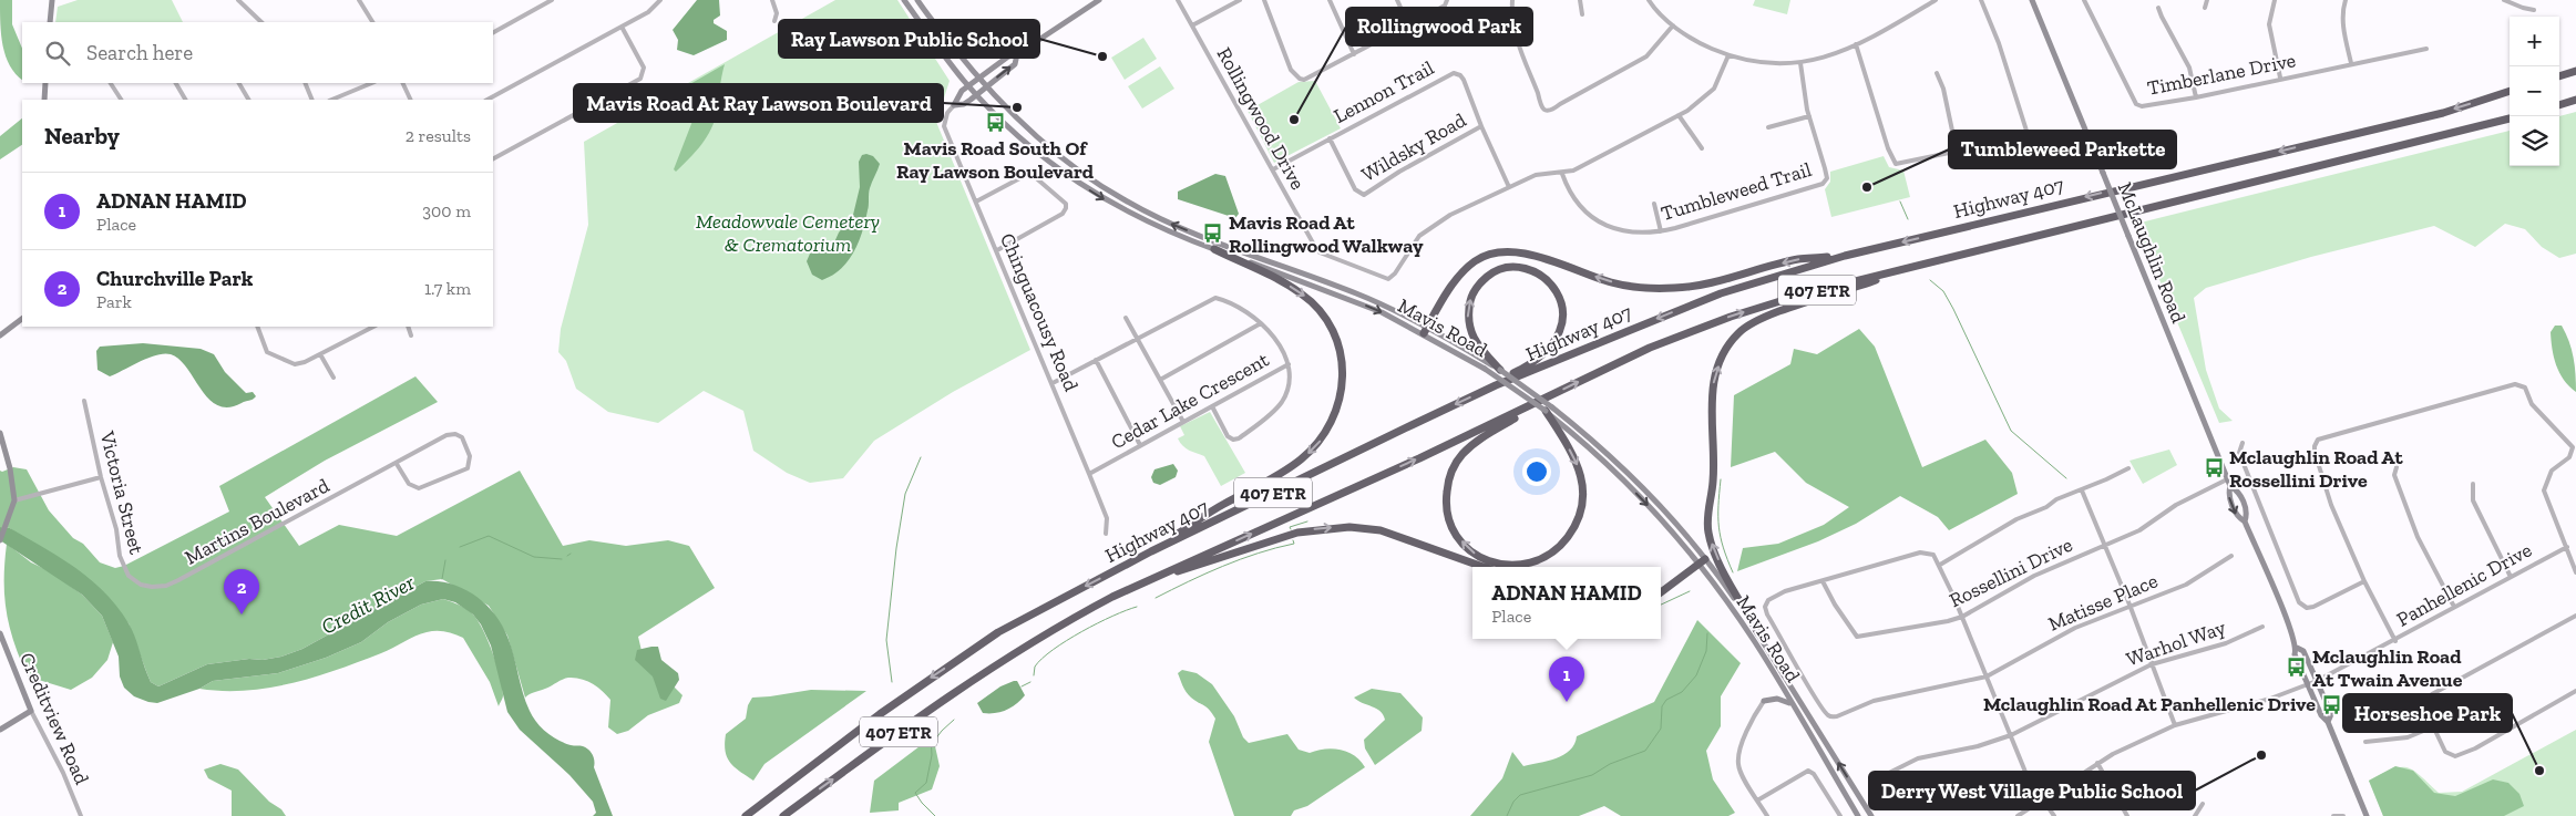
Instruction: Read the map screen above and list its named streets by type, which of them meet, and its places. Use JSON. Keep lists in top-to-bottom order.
{
  "streets": {
    "highway": ["Highway 407", "407 ETR"],
    "main road": ["McLaughlin Road", "Mavis Road", "Creditview Road"],
    "street": [
      "Timberlane Drive",
      "Lennon Trail",
      "Rollingwood Drive",
      "Wildsky Road",
      "Tumbleweed Trail",
      "Chinguacousy Road",
      "Cedar Lake Crescent",
      "Victoria Street",
      "Martins Boulevard",
      "Rossellini Drive",
      "Panhellenic Drive",
      "Matisse Place",
      "Warhol Way"
    ]
  },
  "crossings": [
    ["Lennon Trail", "Rollingwood Drive"],
    ["Lennon Trail", "Wildsky Road"],
    ["Rollingwood Drive", "Tumbleweed Trail"],
    ["McLaughlin Road", "Rossellini Drive"],
    ["McLaughlin Road", "Panhellenic Drive"],
    ["Chinguacousy Road", "Cedar Lake Crescent"],
    ["Victoria Street", "Martins Boulevard"],
    ["Rossellini Drive", "Matisse Place"]
  ],
  "water": ["Credit River"],
  "parks": ["Meadowvale Cemetery & Crematorium"],
  "places": {
    "other": [
      "Ray Lawson Public School",
      "Mavis Road At Ray Lawson Boulevard",
      "Rollingwood Park",
      "Tumbleweed Parkette",
      "Derry West Village Public School",
      "Horseshoe Park"
    ],
    "bus stop": [
      "Mavis Road South Of Ray Lawson Boulevard",
      "Mavis Road At Rollingwood Walkway",
      "Mclaughlin Road At Rossellini Drive",
      "Mclaughlin Road At Twain Avenue",
      "Mclaughlin Road At Panhellenic Drive"
    ]
  },
  "page": {
    "map_buttons": ["+", "−"],
    "search": "Search here",
    "heading": ["Nearby", "2 results"],
    "list": [
      {
        "mark": "1",
        "name": "ADNAN HAMID",
        "note": "Place",
        "value": "300 m"
      },
      {
        "mark": "2",
        "name": "Churchville Park",
        "note": "Park",
        "value": "1.7 km"
      }
    ],
    "popup": ["ADNAN HAMID", "Place"],
    "pins": ["2", "1"]
  }
}
